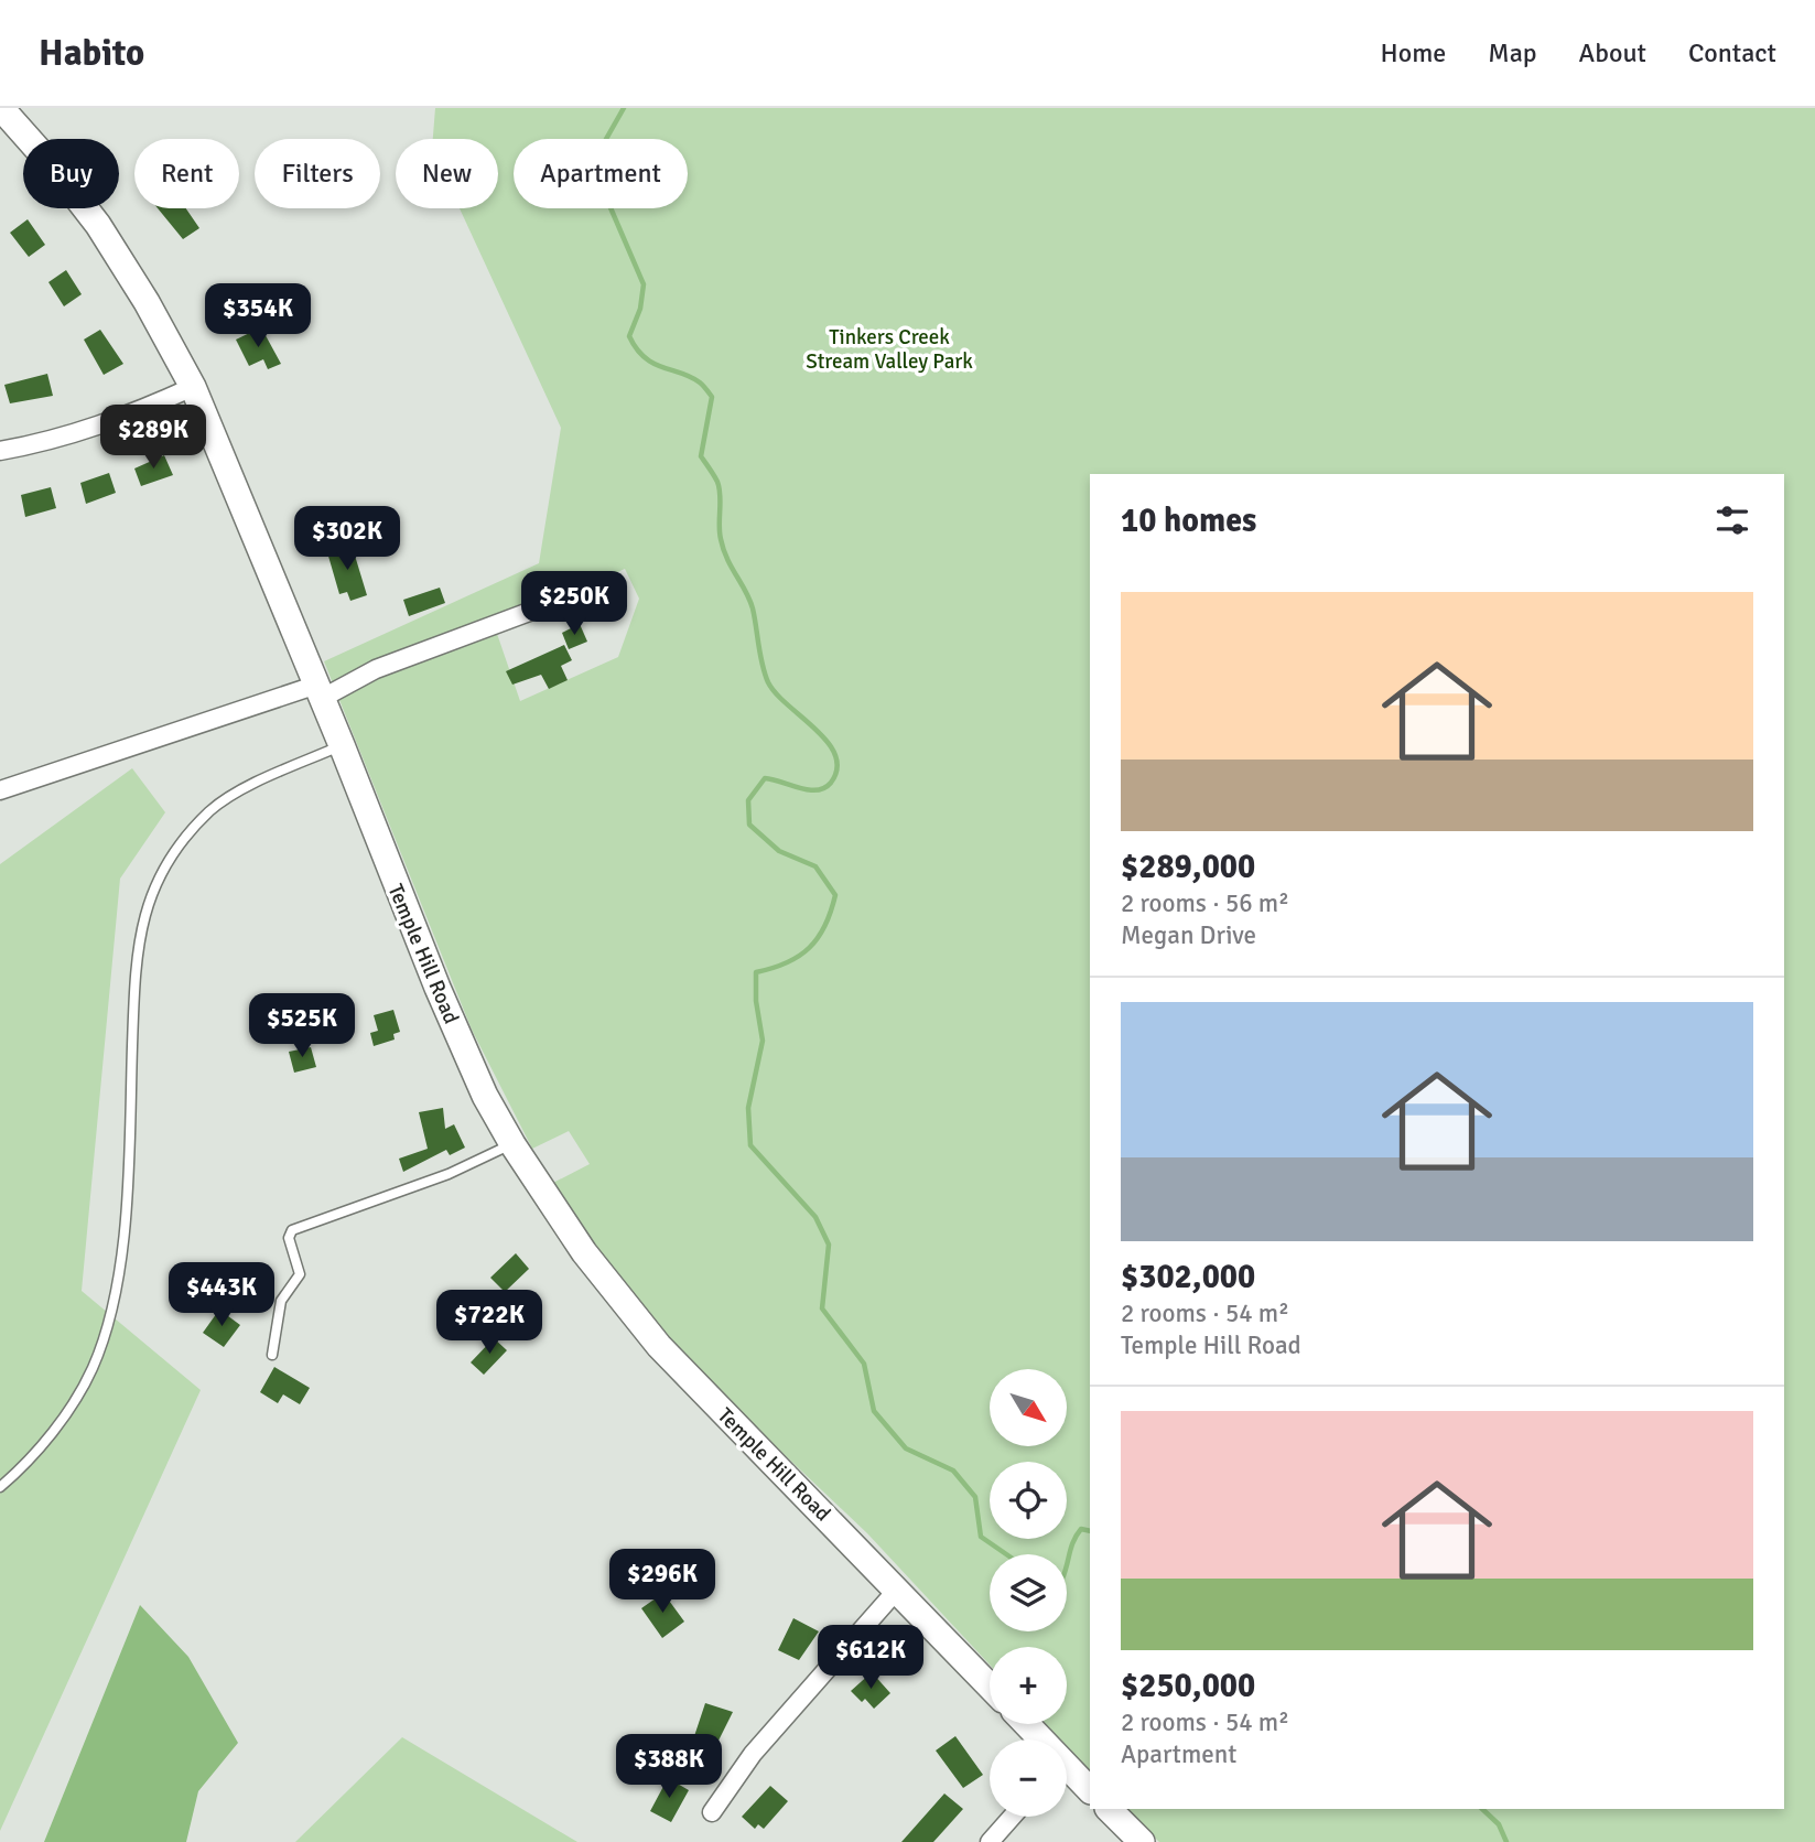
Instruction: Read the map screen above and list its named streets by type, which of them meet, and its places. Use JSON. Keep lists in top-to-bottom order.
{
  "streets": {
    "main road": ["Temple Hill Road"]
  },
  "parks": ["Tinkers Creek Stream Valley Park"],
  "north": "bottom right",
  "page": {
    "header": "Habito",
    "nav": [
      "Home",
      "Map",
      "About",
      "Contact"
    ],
    "chip": [
      "Buy",
      "Rent",
      "Filters",
      "New",
      "Apartment"
    ],
    "price": [
      "$354K",
      "$289K",
      "$302K",
      "$250K",
      "$525K",
      "$443K",
      "$722K",
      "$296K",
      "$612K",
      "$388K"
    ],
    "heading": "10 homes",
    "list": [
      {
        "name": "$289,000",
        "note": "2 rooms · 56 m² · Megan Drive"
      },
      {
        "name": "$302,000",
        "note": "2 rooms · 54 m² · Temple Hill Road"
      },
      {
        "name": "$250,000",
        "note": "2 rooms · 54 m² · Apartment"
      }
    ],
    "map_buttons": ["+", "−"]
  }
}
